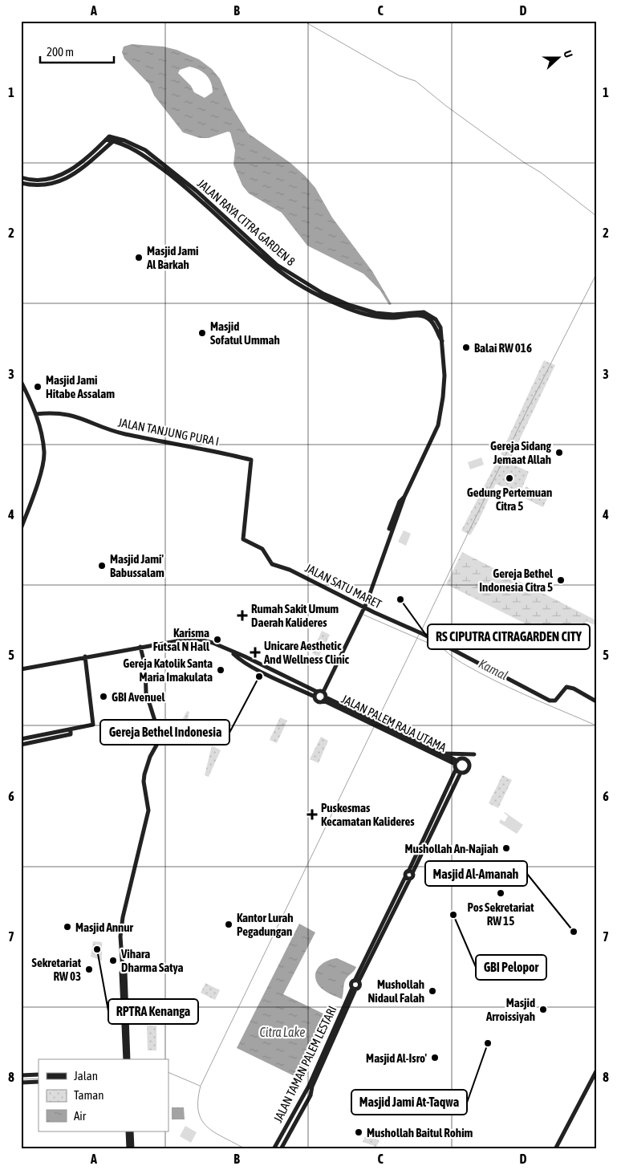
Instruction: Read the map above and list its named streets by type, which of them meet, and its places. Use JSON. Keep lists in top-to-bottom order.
{
  "streets": {
    "street": [
      "JALAN RAYA CITRA GARDEN 8",
      "JALAN TANJUNG PURA I",
      "JALAN SATU MARET",
      "JALAN PALEM RAJA UTAMA",
      "JALAN TAMAN PALEM LESTARI"
    ]
  },
  "crossings": [
    ["JALAN TANJUNG PURA I", "JALAN SATU MARET"]
  ],
  "water": ["Kamal", "Citra Lake"],
  "places": {
    "other": [
      "Masjid Jami Al Barkah",
      "Masjid Sofatul Ummah",
      "Balai RW 016",
      "Masjid Jami Hitabe Assalam",
      "Gereja Sidang Jemaat Allah",
      "Gedung Pertemuan Citra 5",
      "Masjid Jami' Babussalam",
      "Gereja Bethel Indonesia Citra 5",
      "RS CIPUTRA CITRAGARDEN CITY",
      "Karisma Futsal N Hall",
      "Gereja Katolik Santa Maria Imakulata",
      "Gereja Bethel Indonesia",
      "GBI Avenuel",
      "Mushollah An-Najiah",
      "Pos Sekretariat RW 15",
      "GBI Pelopor",
      "Kantor Lurah Pegadungan",
      "Masjid Annur",
      "Masjid Al-Amanah",
      "RPTRA Kenanga",
      "Vihara Dharma Satya",
      "Sekretariat RW 03",
      "Mushollah Nidaul Falah",
      "Masjid Arroissiyah",
      "Masjid Jami At-Taqwa",
      "Masjid Al-Isro'",
      "Mushollah Baitul Rohim"
    ],
    "health": ["Rumah Sakit Umum Daerah Kalideres", "Unicare Aesthetic And Wellness Clinic", "Puskesmas Kecamatan Kalideres"]
  },
  "legend": ["Jalan", "Taman", "Air"],
  "scale_bar": "200 m",
  "north": "right",
  "grid": {
    "columns": [
      "A",
      "B",
      "C",
      "D"
    ],
    "rows": [
      "1",
      "2",
      "3",
      "4",
      "5",
      "6",
      "7",
      "8"
    ]
  }
}
